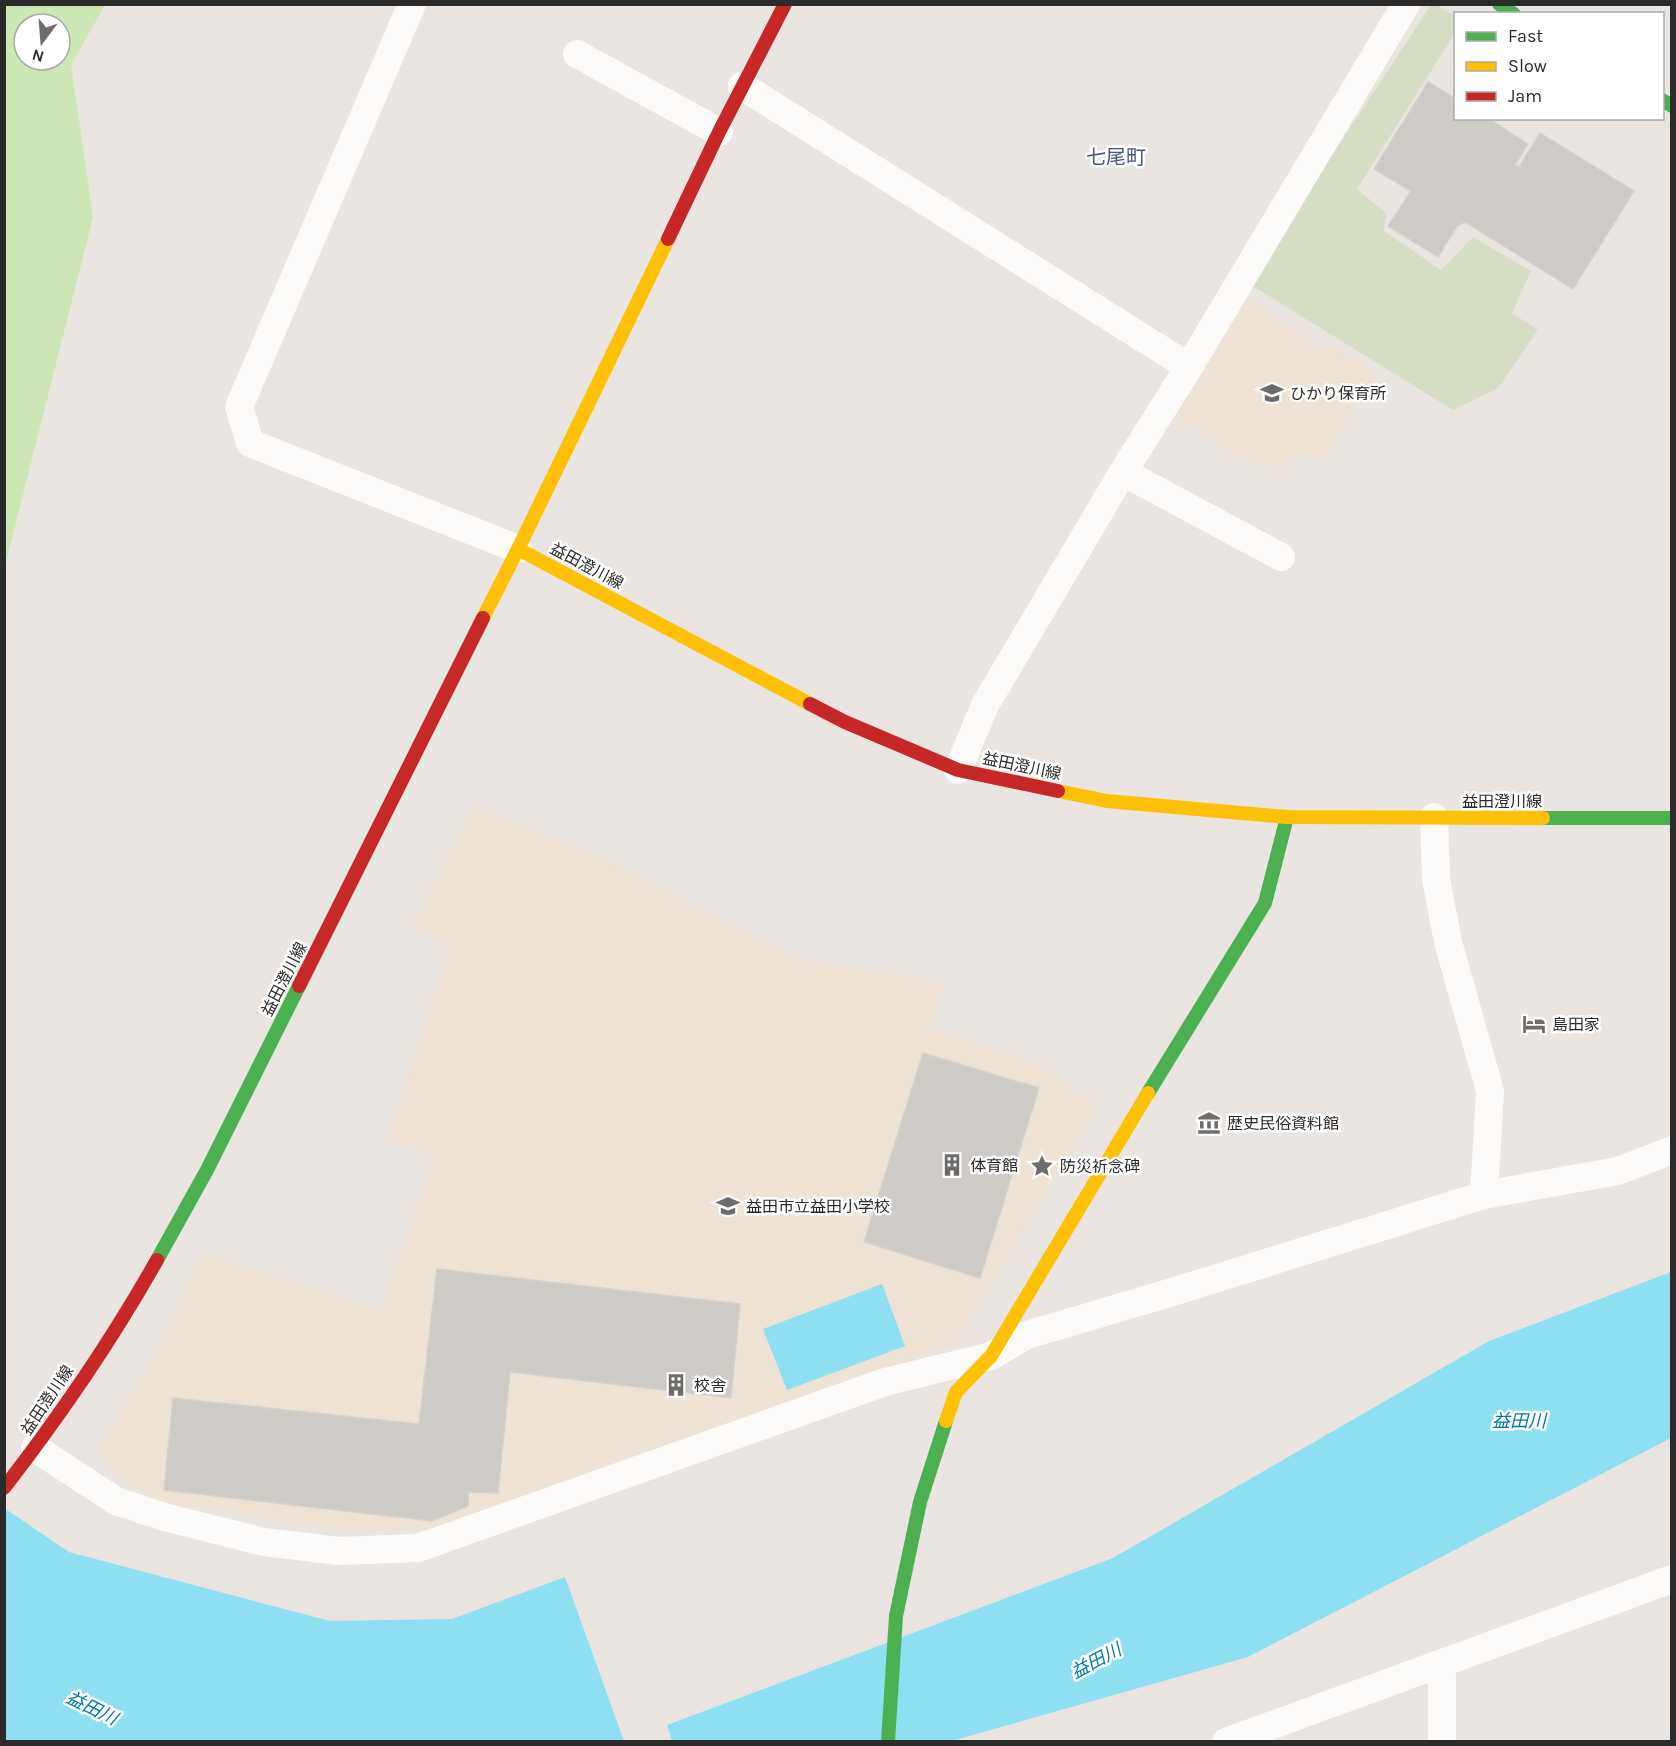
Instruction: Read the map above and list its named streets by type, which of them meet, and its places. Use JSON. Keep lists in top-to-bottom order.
{
  "streets": {
    "main road": ["益田澄川線"]
  },
  "districts": ["七尾町"],
  "water": ["益田川"],
  "places": {
    "school or university": ["ひかり保育所", "益田市立益田小学校"],
    "hotel": ["島田家"],
    "museum": ["歴史民俗資料館"],
    "building": ["体育館", "校舎"],
    "place": ["防災祈念碑"]
  },
  "legend": ["Fast", "Slow", "Jam"],
  "north": "bottom"
}
